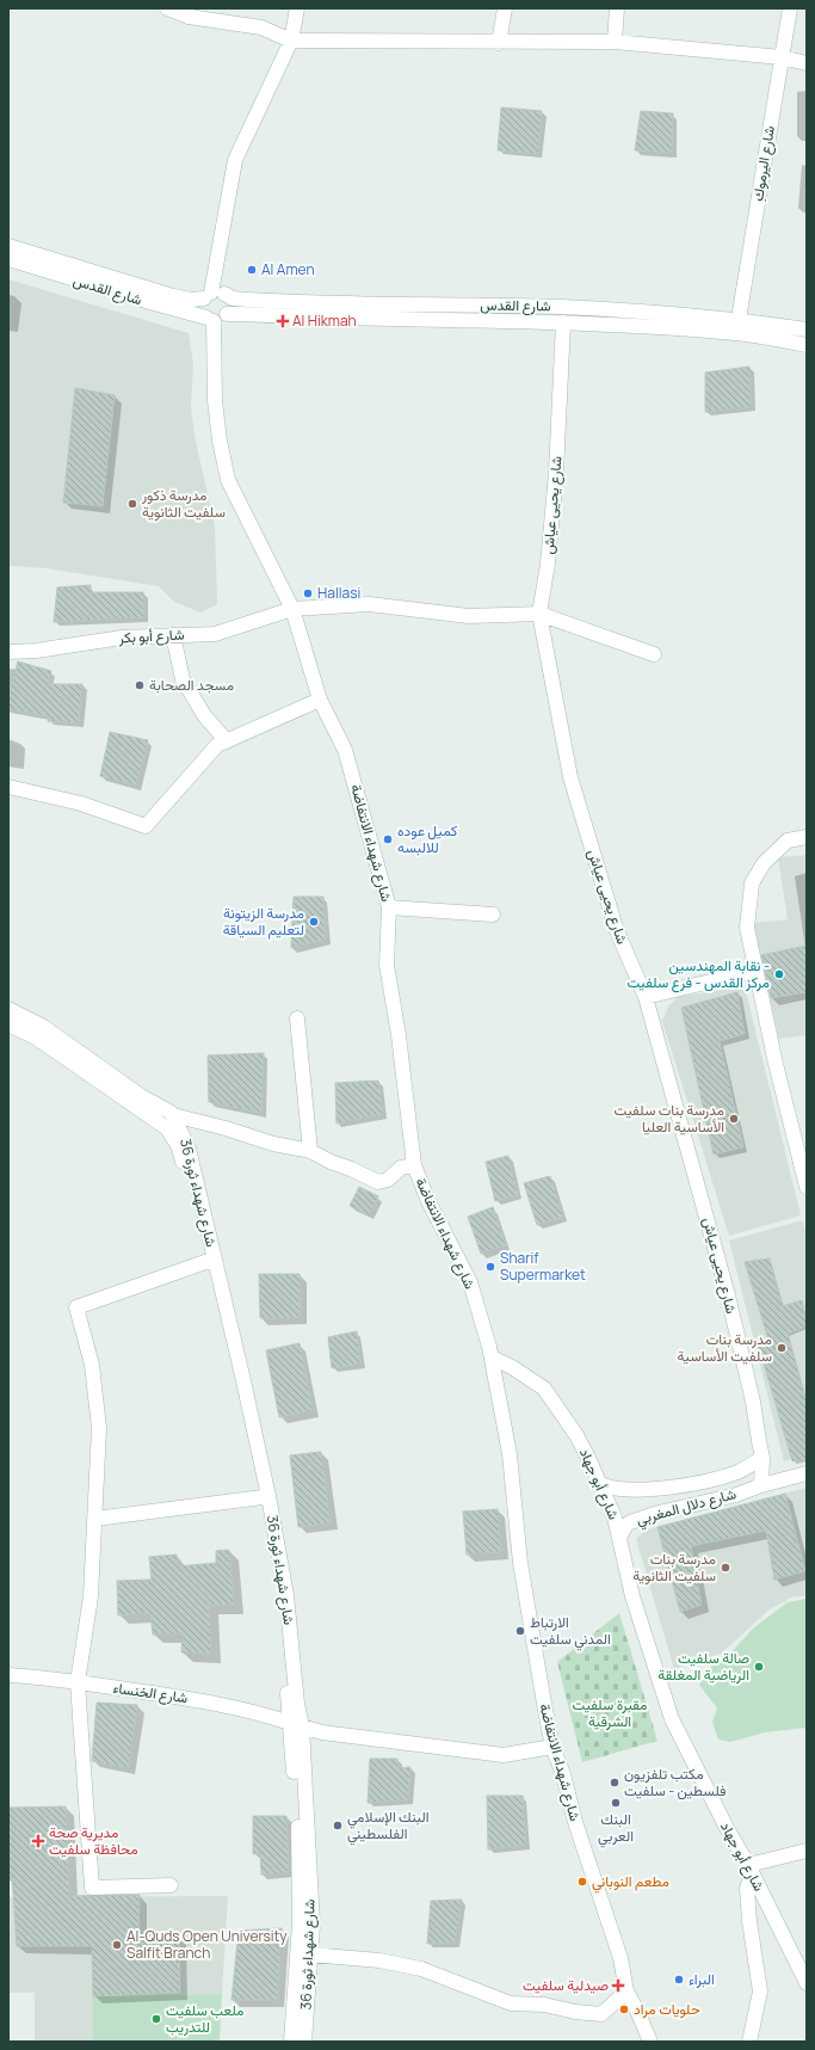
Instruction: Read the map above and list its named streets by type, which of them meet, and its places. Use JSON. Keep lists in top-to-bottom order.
{
  "streets": {
    "street": [
      "ِشارع اليرموك",
      "شارع القدس",
      "شارع يحيى عياش",
      "شارع أبو بكر",
      "شارع شهداء الانتفاضة",
      "شارع شهداء ثورة 36",
      "شارع أبو جهاد",
      "شارع دلال المغربي",
      "شارع الخنساء"
    ]
  },
  "crossings": [
    ["ِشارع اليرموك", "شارع القدس"],
    ["شارع القدس", "شارع يحيى عياش"],
    ["شارع القدس", "شارع شهداء الانتفاضة"],
    ["شارع يحيى عياش", "شارع أبو بكر"],
    ["شارع يحيى عياش", "شارع دلال المغربي"],
    ["شارع أبو بكر", "شارع شهداء الانتفاضة"],
    ["شارع شهداء الانتفاضة", "شارع أبو جهاد"],
    ["شارع شهداء الانتفاضة", "شارع الخنساء"],
    ["شارع شهداء ثورة 36", "شارع الخنساء"],
    ["شارع أبو جهاد", "شارع دلال المغربي"]
  ],
  "parks": ["مقبرة سلفيت الشرقية"],
  "places": {
    "other": [
      "Al Amen",
      "مدرسة ذكور سلفيت الثانوية",
      "Hallasi",
      "مسجد الصحابة",
      "كميل عوده للالبسه",
      "مدرسة الزيتونة لتعليم السياقة",
      "نقابة المهندسين - مركز القدس - فرع سلفيت",
      "مدرسة بنات سلفيت الأساسية العليا",
      "Sharif Supermarket",
      "مدرسة بنات سلفيت الأساسية",
      "مدرسة بنات سلفيت الثانوية",
      "الارتباط المدني سلفيت",
      "صالة سلفيت الرياضية المغلقة",
      "مكتب تلفزيون فلسطين - سلفيت",
      "البنك العربي",
      "البنك الإسلامي الفلسطيني",
      "مطعم النوباني",
      "Al-Quds Open University Salfit Branch",
      "البراء",
      "حلويات مراد",
      "ملعب سلفيت للتدريب"
    ],
    "health": ["Al Hikmah", "مديرية صحة محافظة سلفيت", "صيدلية سلفيت"]
  }
}
